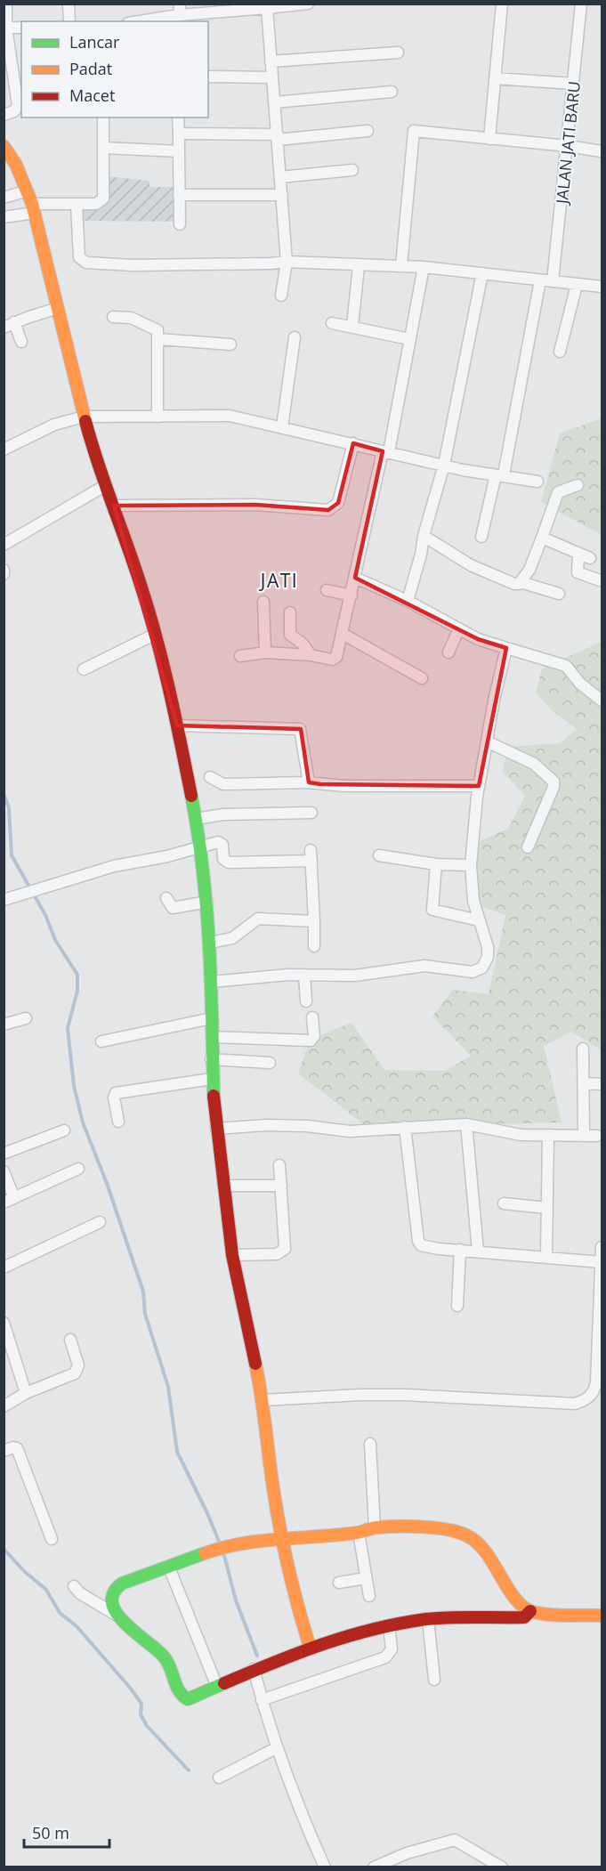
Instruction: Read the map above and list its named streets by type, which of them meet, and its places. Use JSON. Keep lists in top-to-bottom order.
{
  "streets": {
    "street": ["JALAN JATI BARU"]
  },
  "districts": ["JATI"],
  "legend": ["Lancar", "Padat", "Macet"],
  "scale_bar": "50 m"
}
